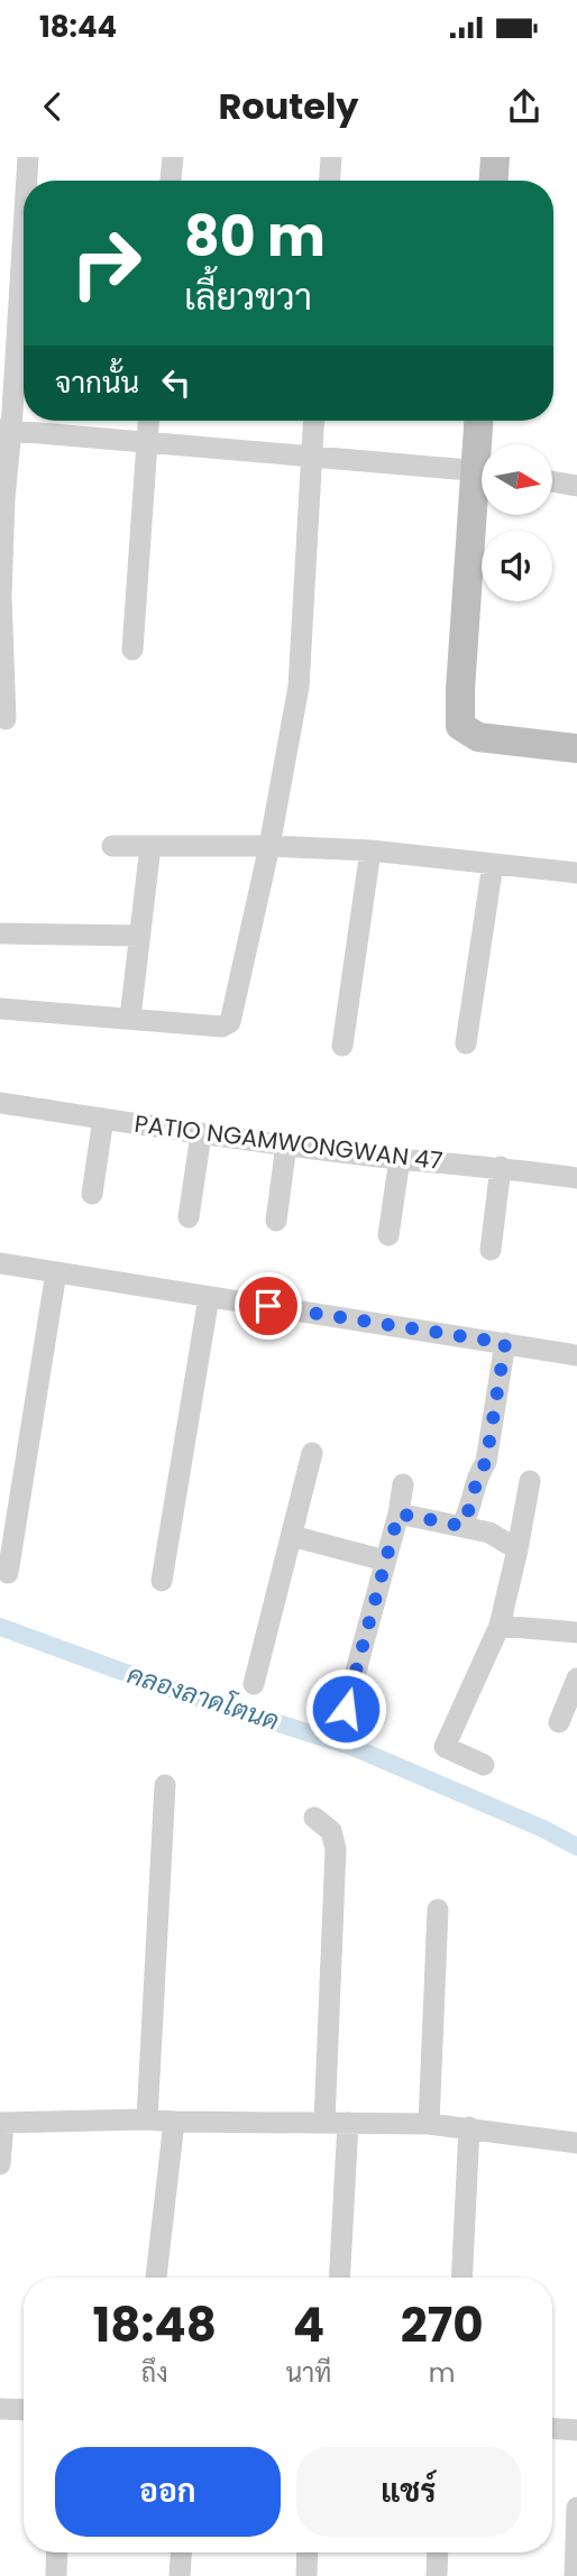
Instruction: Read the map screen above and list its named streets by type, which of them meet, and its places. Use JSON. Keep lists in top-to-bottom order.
{
  "streets": {
    "street": ["PATIO NGAMWONGWAN 47"]
  },
  "water": ["คลองลาดโตนด"],
  "north": "right",
  "page": {
    "status": "18:44",
    "header": "Routely",
    "turn": ["80 m", "เลี้ยวขวา"],
    "then": "จากนั้น",
    "eta": [
      "18:48",
      "ถึง",
      "4",
      "นาที",
      "270",
      "m"
    ],
    "buttons": ["ออก", "แชร์"]
  }
}
